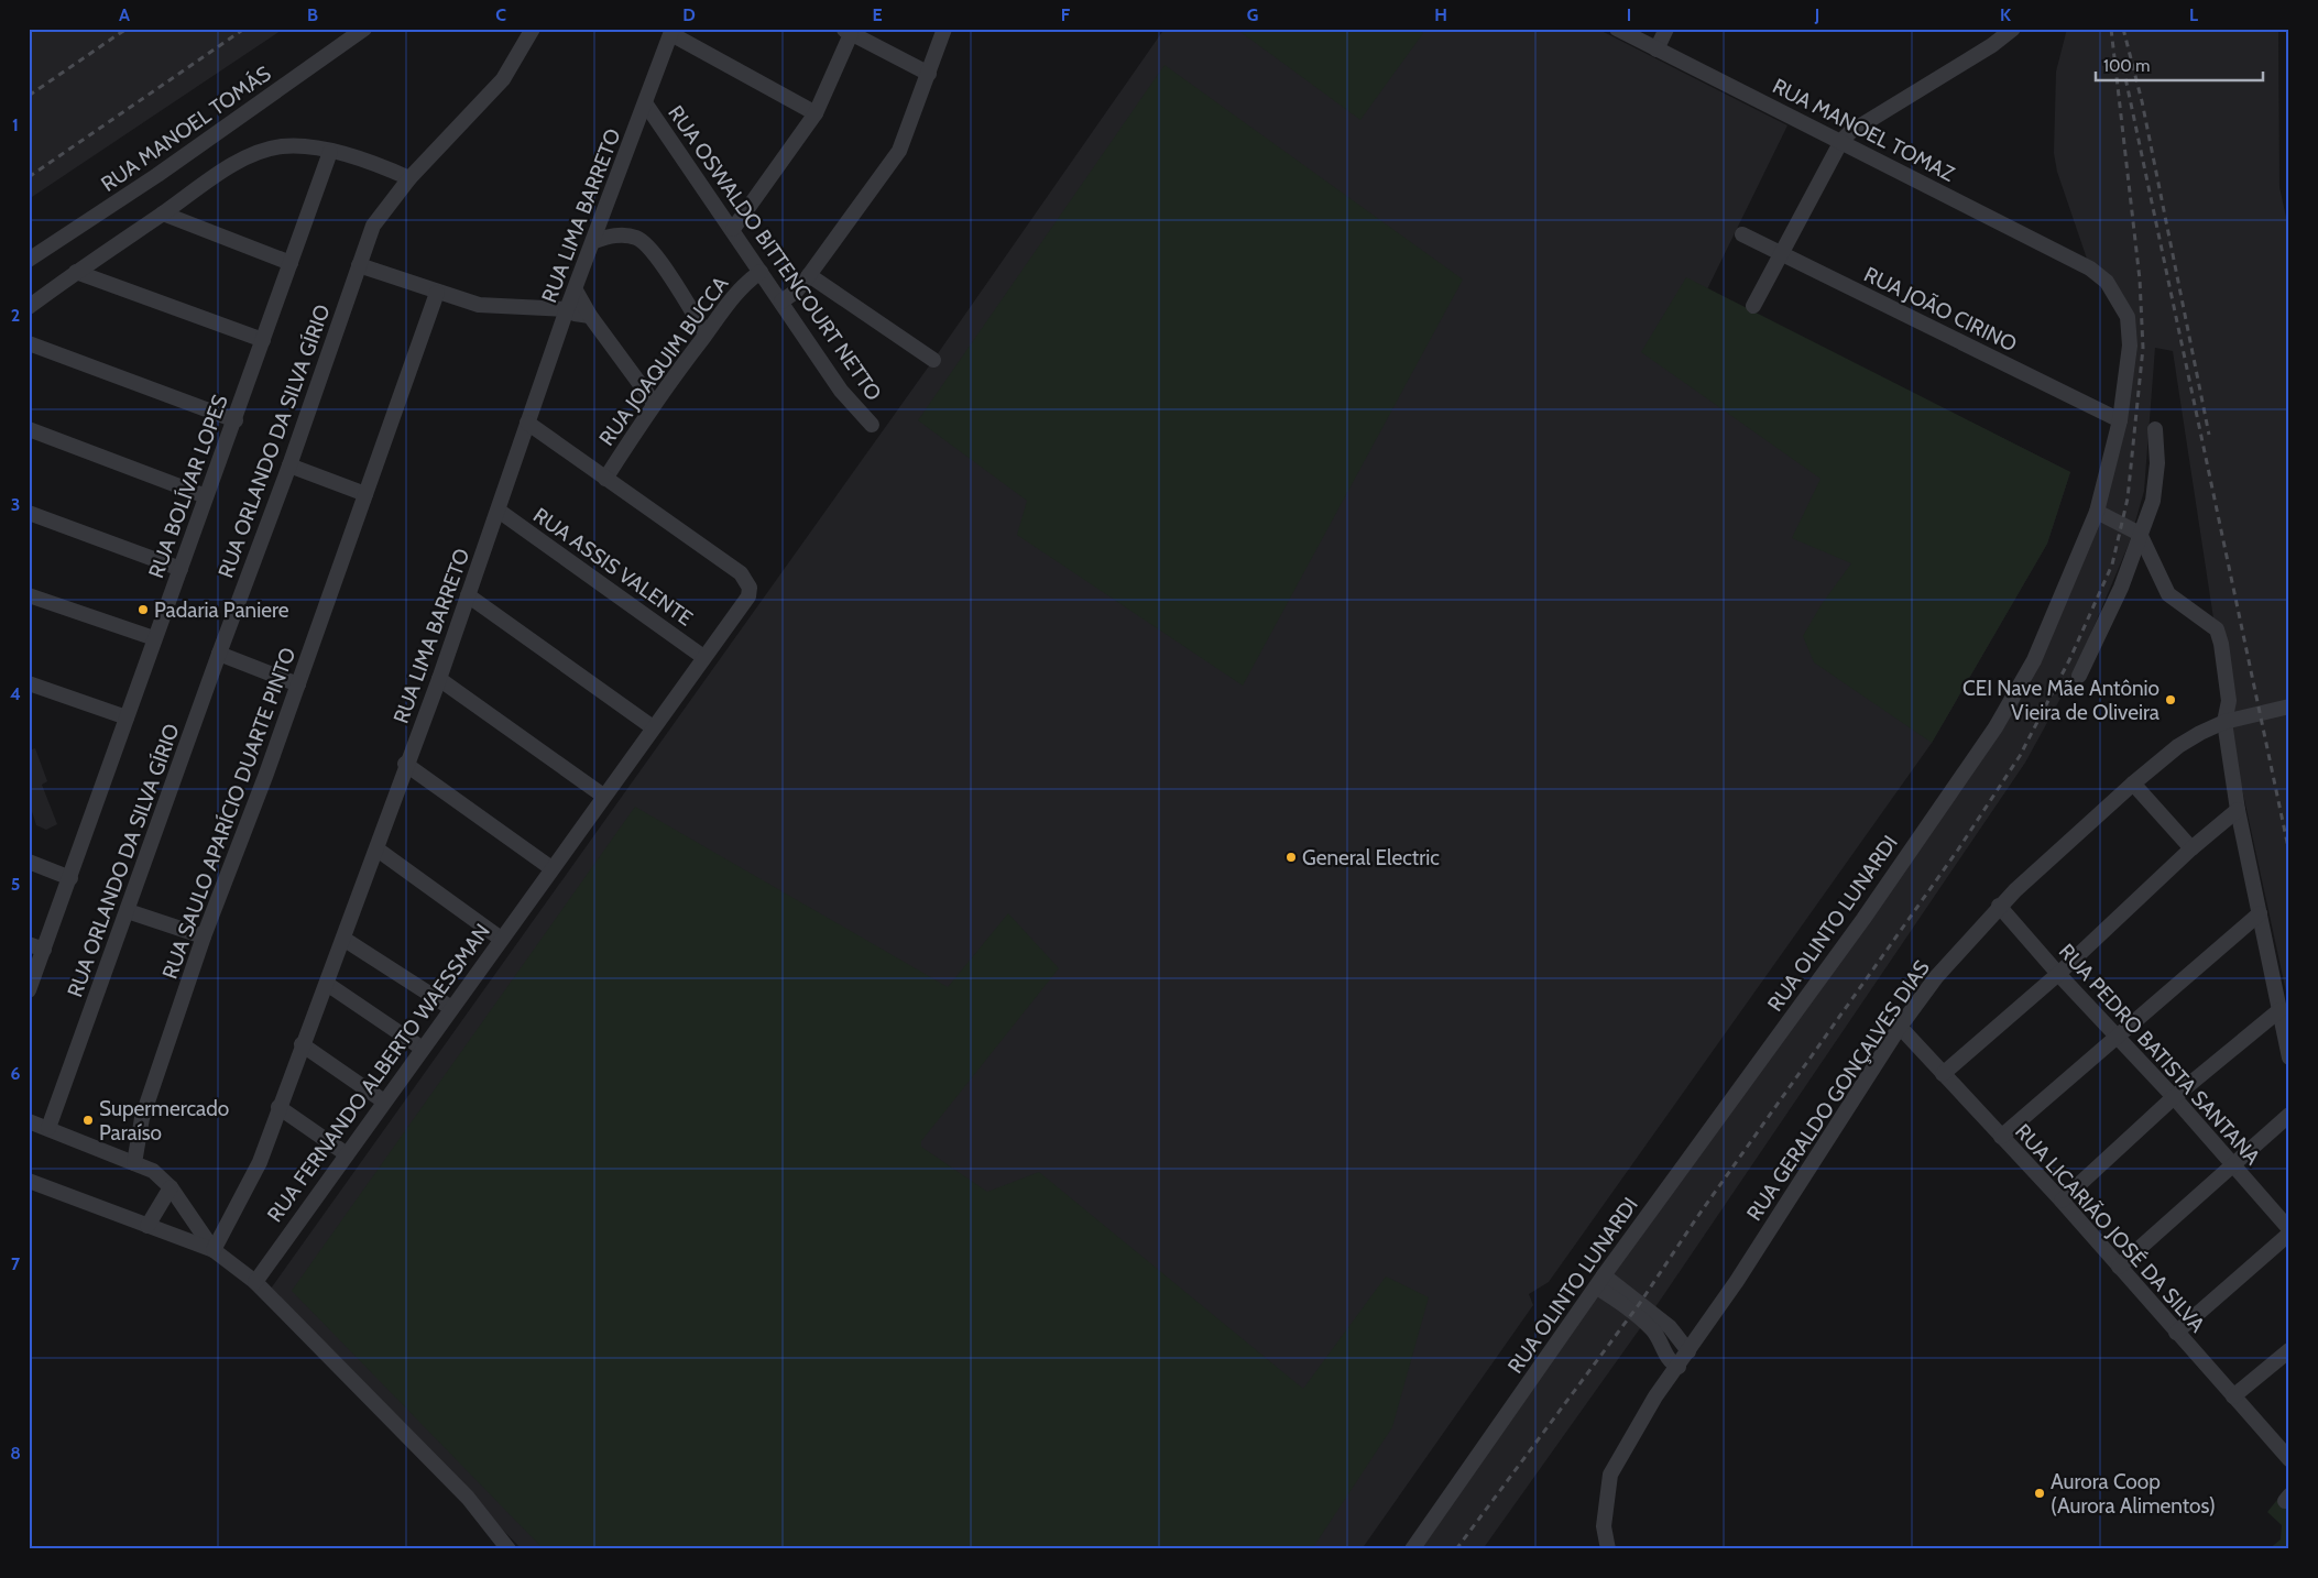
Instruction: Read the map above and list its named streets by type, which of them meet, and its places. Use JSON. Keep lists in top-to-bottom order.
{
  "streets": {
    "street": [
      "RUA MANOEL TOMÁS",
      "RUA MANOEL TOMAZ",
      "RUA LIMA BARRETO",
      "RUA OSWALDO BITTENCOURT NETTO",
      "RUA JOÃO CIRINO",
      "RUA JOAQUIM BUCCA",
      "RUA ORLANDO DA SILVA GÍRIO",
      "RUA BOLÍVAR LOPES",
      "RUA ASSIS VALENTE",
      "RUA SAULO APARÍCIO DUARTE PINTO",
      "RUA OLINTO LUNARDI",
      "RUA PEDRO BATISTA SANTANA",
      "RUA FERNANDO ALBERTO WAESSMAN",
      "RUA GERALDO GONÇALVES DIAS",
      "RUA LICARIÃO JOSÉ DA SILVA"
    ]
  },
  "crossings": [
    ["RUA MANOEL TOMAZ", "RUA OLINTO LUNARDI"],
    ["RUA LIMA BARRETO", "RUA OSWALDO BITTENCOURT NETTO"],
    ["RUA LIMA BARRETO", "RUA ASSIS VALENTE"],
    ["RUA OSWALDO BITTENCOURT NETTO", "RUA JOAQUIM BUCCA"],
    ["RUA JOÃO CIRINO", "RUA OLINTO LUNARDI"],
    ["RUA JOAQUIM BUCCA", "RUA FERNANDO ALBERTO WAESSMAN"],
    ["RUA ASSIS VALENTE", "RUA FERNANDO ALBERTO WAESSMAN"],
    ["RUA PEDRO BATISTA SANTANA", "RUA GERALDO GONÇALVES DIAS"],
    ["RUA GERALDO GONÇALVES DIAS", "RUA LICARIÃO JOSÉ DA SILVA"]
  ],
  "places": [
    "Padaria Paniere",
    "CEI Nave Mãe Antônio Vieira de Oliveira",
    "General Electric",
    "Supermercado Paraíso",
    "Aurora Coop (Aurora Alimentos)"
  ],
  "scale_bar": "100 m",
  "grid": {
    "columns": [
      "A",
      "B",
      "C",
      "D",
      "E",
      "F",
      "G",
      "H",
      "I",
      "J",
      "K",
      "L"
    ],
    "rows": [
      "1",
      "2",
      "3",
      "4",
      "5",
      "6",
      "7",
      "8"
    ]
  }
}
